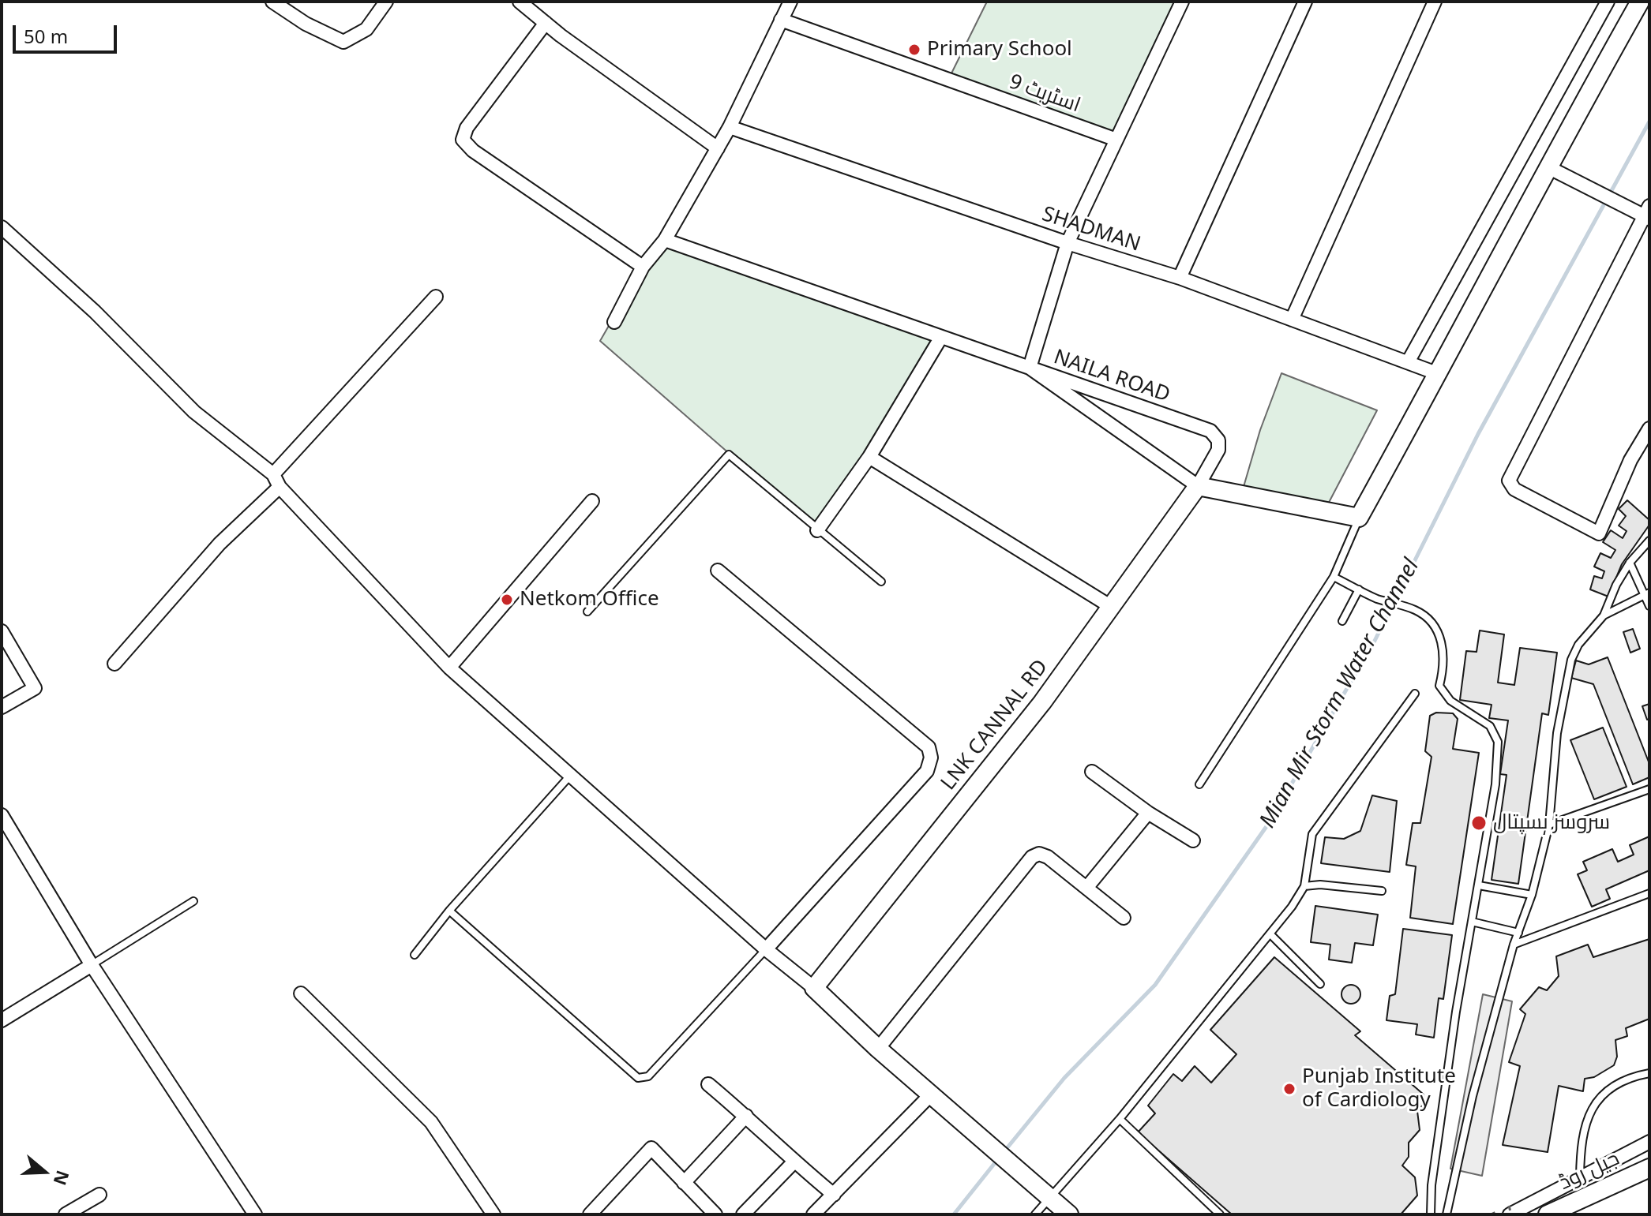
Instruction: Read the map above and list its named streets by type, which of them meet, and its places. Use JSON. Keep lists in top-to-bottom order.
{
  "streets": {
    "street": [
      "اسٹریٹ 9",
      "SHADMAN",
      "NAILA ROAD",
      "LNK CANNAL RD",
      "جیل روڈ"
    ]
  },
  "crossings": [
    ["اسٹریٹ 9", "NAILA ROAD"],
    ["SHADMAN", "NAILA ROAD"],
    ["NAILA ROAD", "LNK CANNAL RD"]
  ],
  "water": ["Mian Mir Storm Water Channel"],
  "places": [
    "Primary School",
    "Netkom Office",
    "سروسز ہسپتال",
    "Punjab Institute of Cardiology"
  ],
  "scale_bar": "50 m",
  "north": "right"
}
